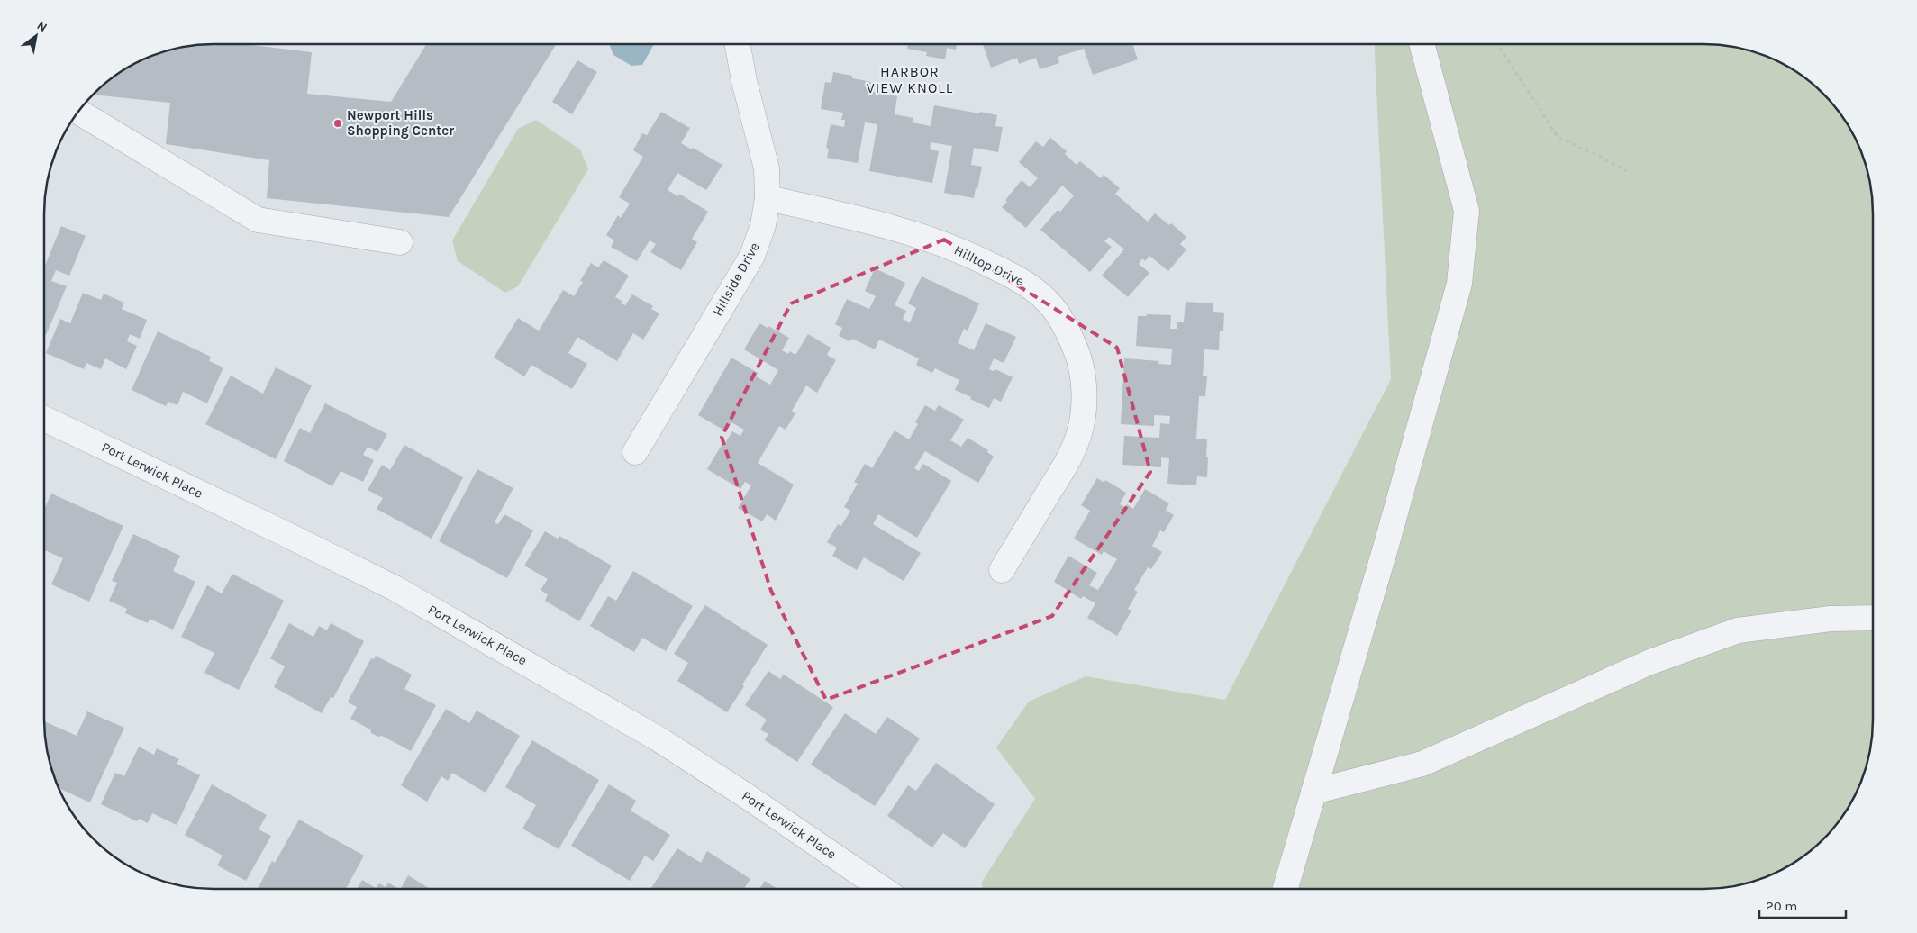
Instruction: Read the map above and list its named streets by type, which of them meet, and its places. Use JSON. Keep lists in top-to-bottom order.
{
  "streets": {
    "street": ["Hilltop Drive", "Hillside Drive", "Port Lerwick Place"]
  },
  "crossings": [
    ["Hilltop Drive", "Hillside Drive"]
  ],
  "districts": ["HARBOR VIEW KNOLL"],
  "places": ["Newport Hills Shopping Center"],
  "scale_bar": "20 m",
  "north": "top right"
}
